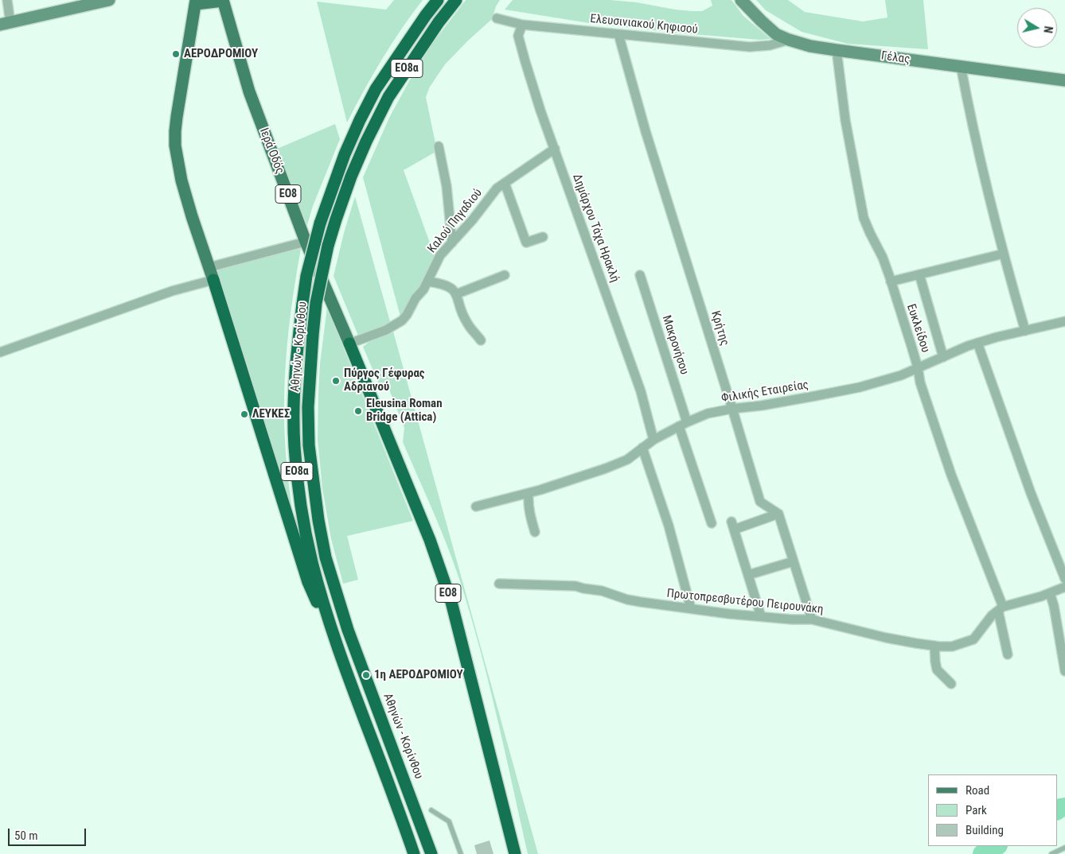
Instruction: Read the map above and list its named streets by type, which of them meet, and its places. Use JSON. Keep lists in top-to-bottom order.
{
  "streets": {
    "highway": ["ΕΟ8α", "ΕΟ8", "Αθηνών - Κορίνθου"],
    "main road": ["Γέλας", "Ιερά Οδός"],
    "street": [
      "Ελευσινιακού Κηφισού",
      "Καλού Πηγαδιού",
      "Δημάρχου Τάχα Ηρακλή",
      "Κρήτης",
      "Ευκλείδου",
      "Μακρονήσου",
      "Φιλικής Εταιρείας",
      "Πρωτοπρεσβυτέρου Πειρουνάκη"
    ]
  },
  "crossings": [
    ["Ελευσινιακού Κηφισού", "Γέλας"],
    ["Ελευσινιακού Κηφισού", "Δημάρχου Τάχα Ηρακλή"],
    ["Ελευσινιακού Κηφισού", "Κρήτης"],
    ["Γέλας", "Ευκλείδου"],
    ["Ιερά Οδός", "ΕΟ8"],
    ["Ιερά Οδός", "Καλού Πηγαδιού"],
    ["ΕΟ8", "Καλού Πηγαδιού"],
    ["Καλού Πηγαδιού", "Δημάρχου Τάχα Ηρακλή"],
    ["Δημάρχου Τάχα Ηρακλή", "Φιλικής Εταιρείας"],
    ["Κρήτης", "Φιλικής Εταιρείας"],
    ["Ευκλείδου", "Φιλικής Εταιρείας"],
    ["Ευκλείδου", "Πρωτοπρεσβυτέρου Πειρουνάκη"],
    ["Μακρονήσου", "Φιλικής Εταιρείας"]
  ],
  "places": [
    "ΑΕΡΟΔΡΟΜΙΟΥ",
    "Πύργος Γέφυρας Αδριανού",
    "Eleusina Roman Bridge (Attica)",
    "ΛΕΥΚΕΣ",
    "1η ΑΕΡΟΔΡΟΜΙΟΥ"
  ],
  "legend": ["Road", "Park", "Building"],
  "scale_bar": "50 m",
  "north": "right"
}
